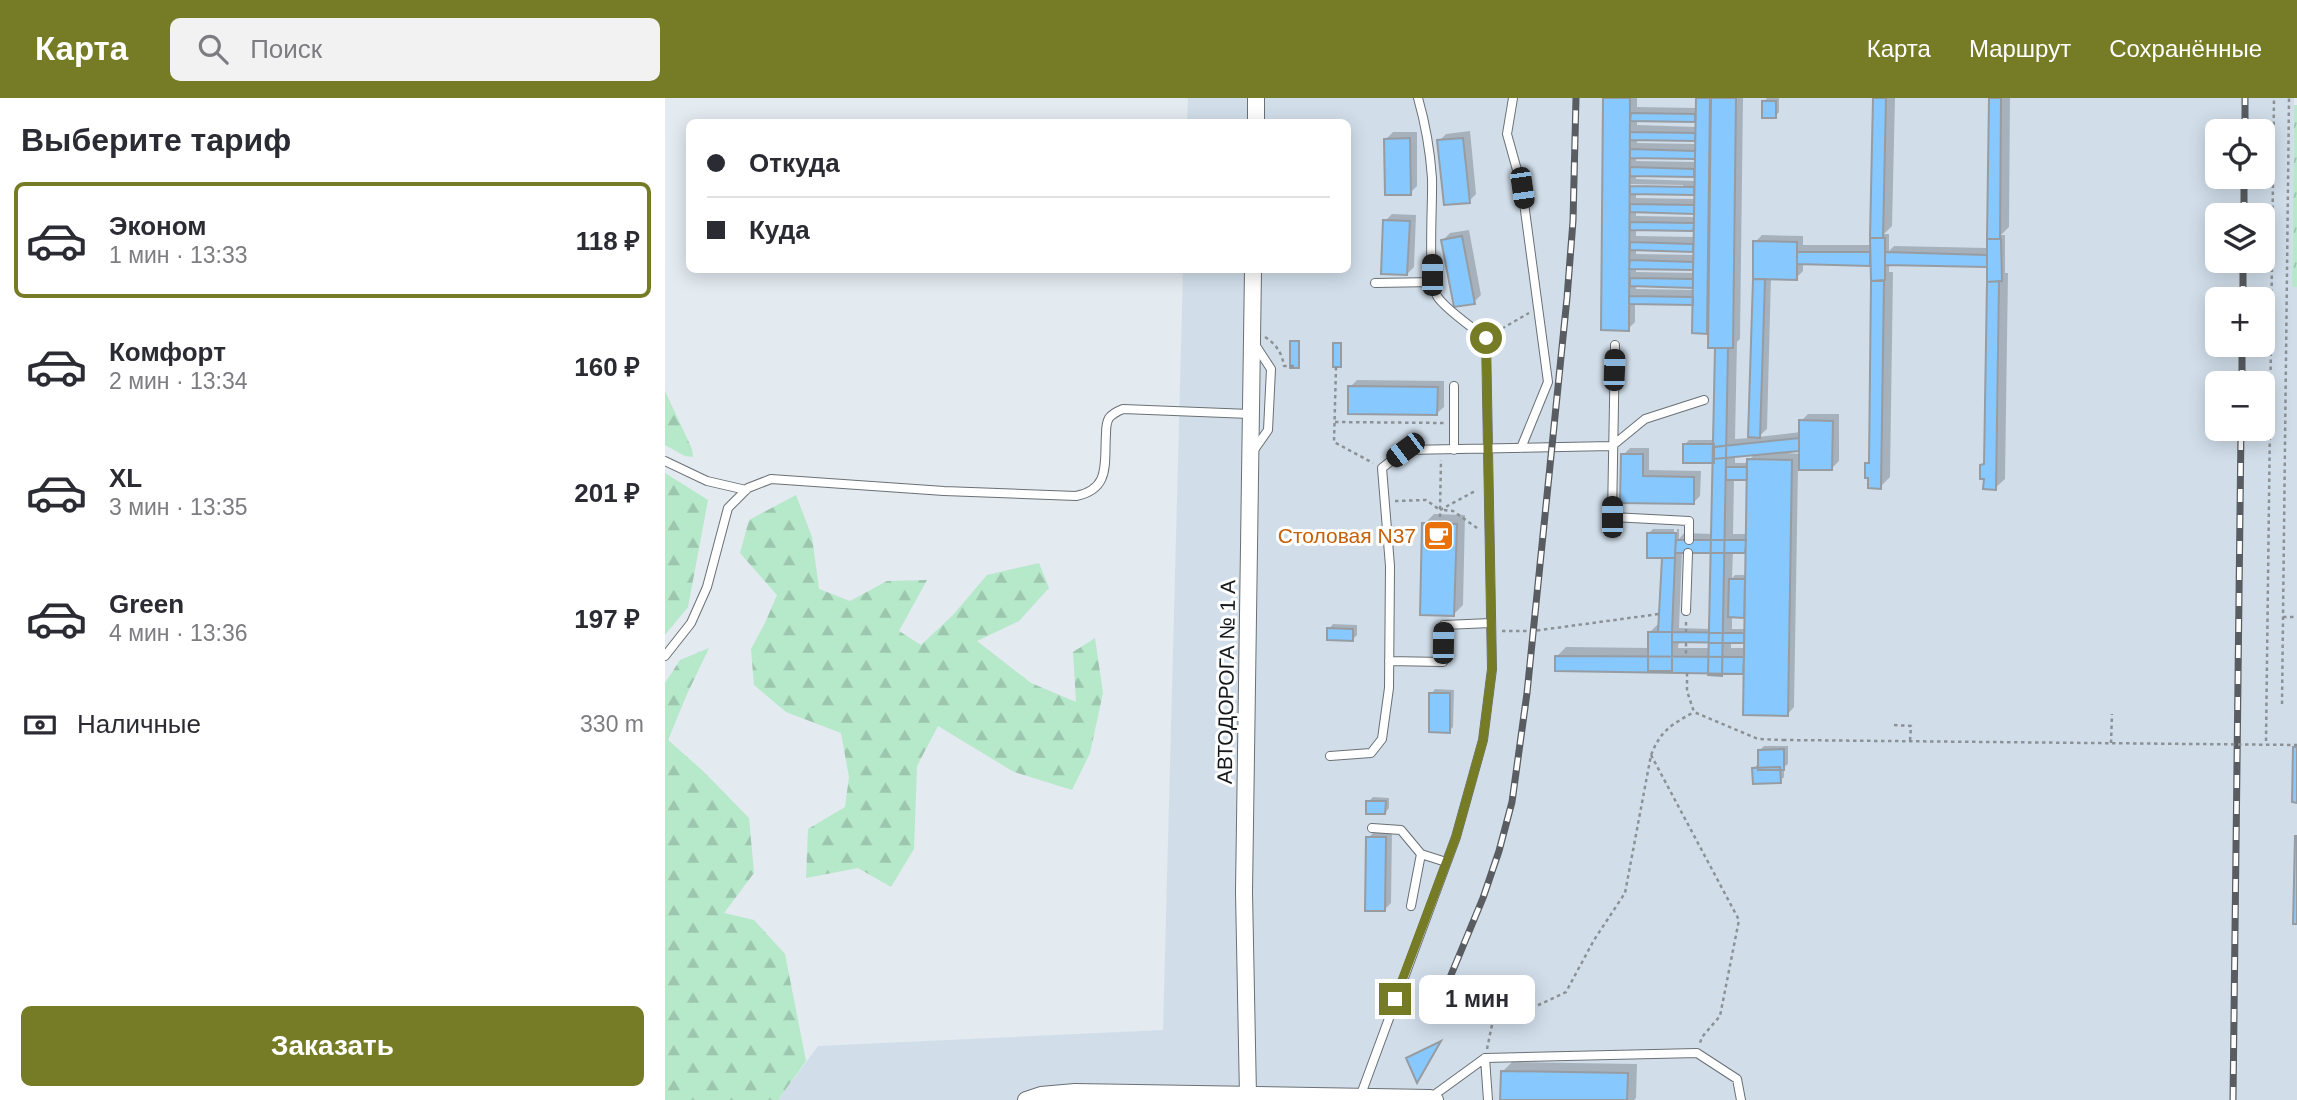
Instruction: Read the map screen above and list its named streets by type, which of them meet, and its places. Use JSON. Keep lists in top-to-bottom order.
{
  "streets": {
    "street": ["АВТОДОРОГА № 1 А"]
  },
  "places": {
    "cafe": ["Столовая N37"]
  },
  "page": {
    "header": "Карта",
    "search": "Поиск",
    "nav": ["Карта", "Маршрут", "Сохранённые"],
    "heading": "Выберите тариф",
    "map_buttons": ["+", "−"],
    "banner": ["Откуда", "Куда"],
    "list": [
      {
        "name": "Эконом",
        "note": "1 мин · 13:33",
        "value": "118 ₽"
      },
      {
        "name": "Комфорт",
        "note": "2 мин · 13:34",
        "value": "160 ₽"
      },
      {
        "name": "XL",
        "note": "3 мин · 13:35",
        "value": "201 ₽"
      },
      {
        "name": "Green",
        "note": "4 мин · 13:36",
        "value": "197 ₽"
      }
    ],
    "pay": ["Наличные", "330 m"],
    "bubble": "1 мин",
    "buttons": "Заказать"
  }
}
